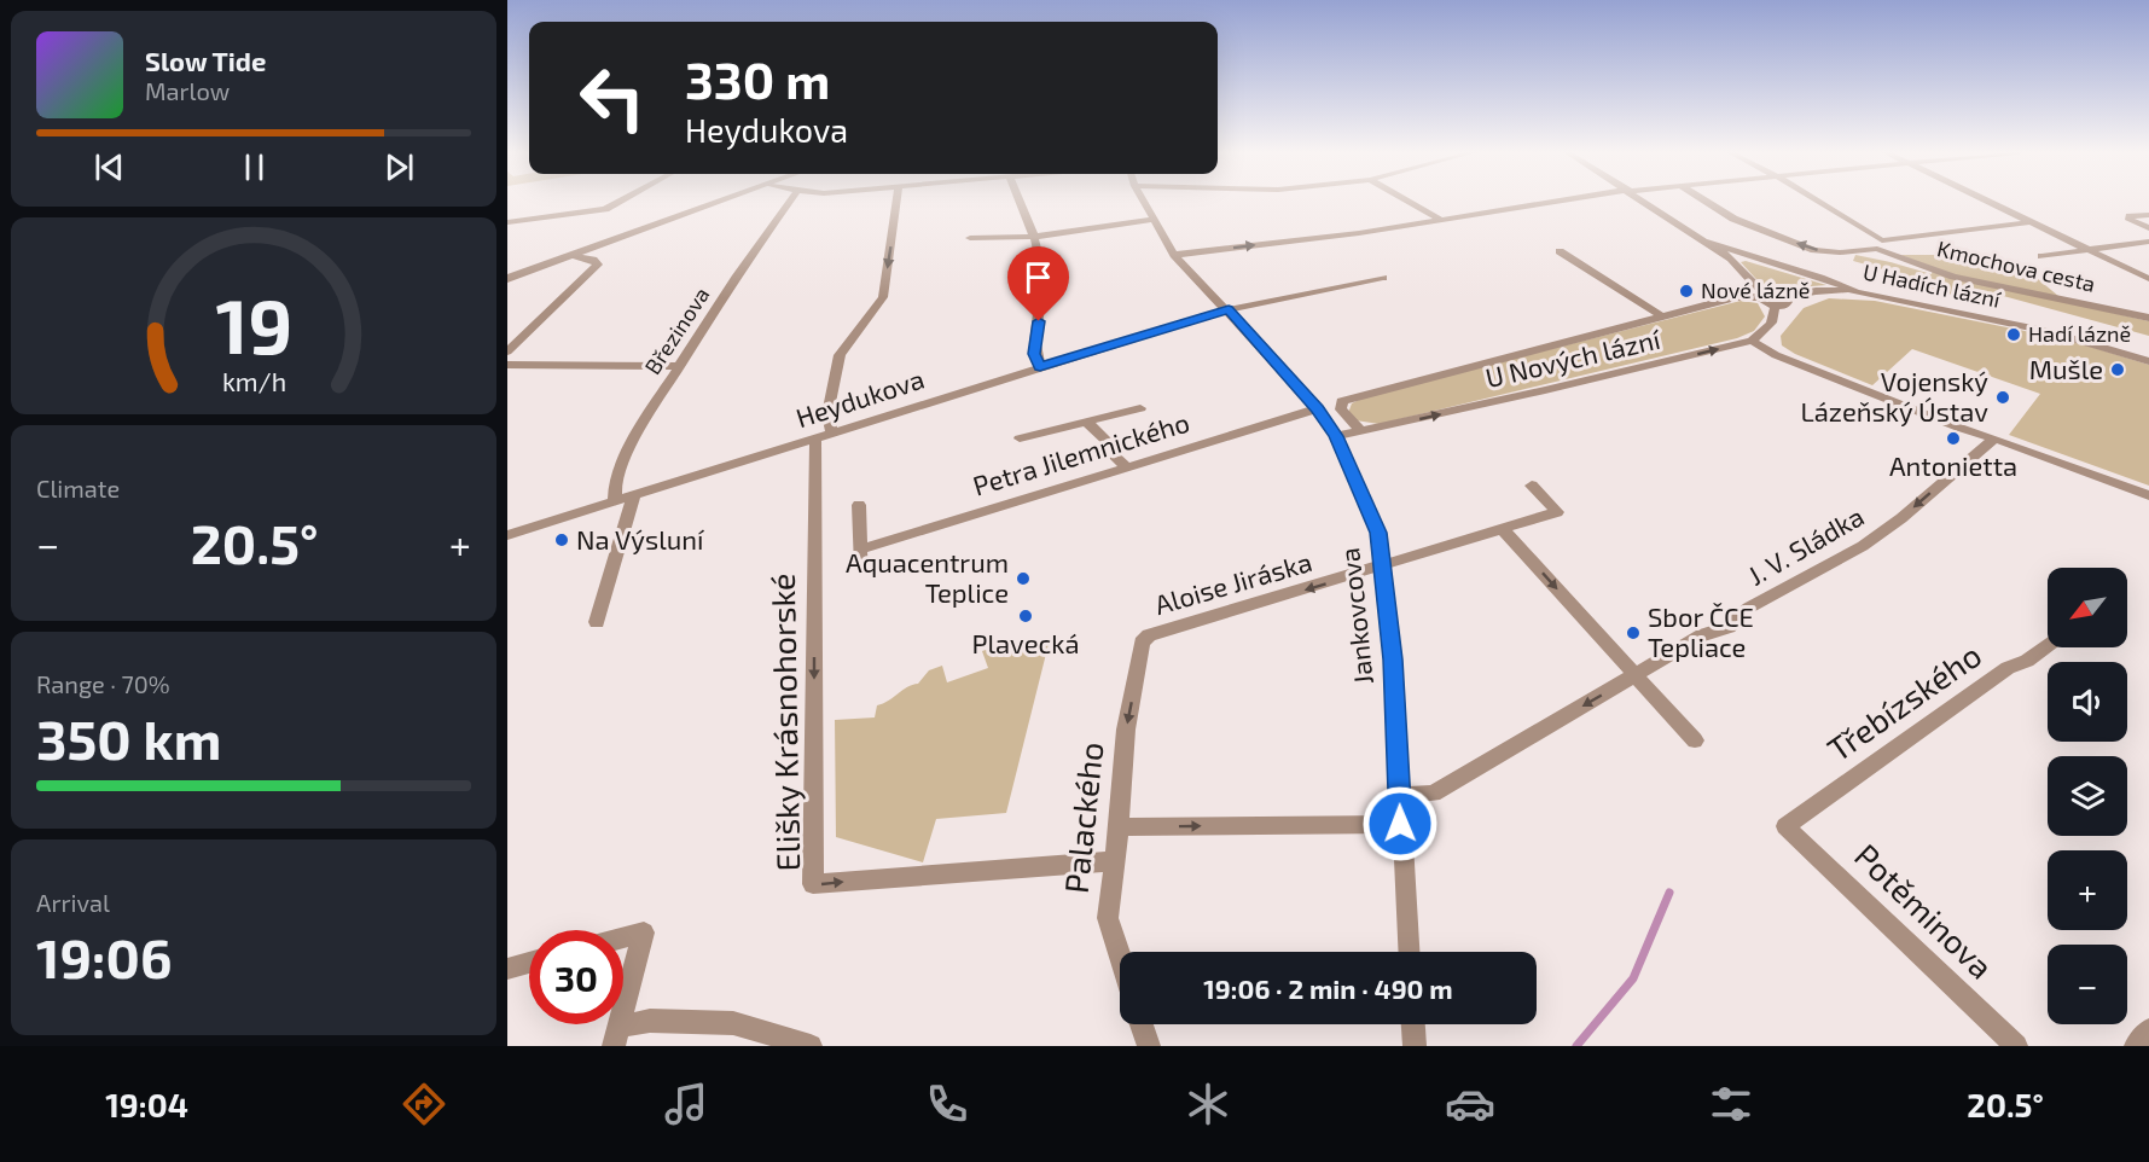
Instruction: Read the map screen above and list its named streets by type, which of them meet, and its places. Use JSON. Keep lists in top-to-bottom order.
{
  "streets": {
    "street": [
      "Kmochova cesta",
      "U Hadích lázní",
      "Březinova",
      "U Nových lázní",
      "Heydukova",
      "Petra Jilemnického",
      "J. V. Sládka",
      "Aloise Jiráska",
      "Jankovcova",
      "Třebízského",
      "Elišky Krásnohorské",
      "Palackého",
      "Potěminova"
    ]
  },
  "crossings": [
    ["U Hadích lázní", "U Nových lázní"],
    ["Březinova", "Heydukova"],
    ["U Nových lázní", "Petra Jilemnického"],
    ["U Nových lázní", "Jankovcova"],
    ["Heydukova", "Jankovcova"],
    ["Heydukova", "Elišky Krásnohorské"],
    ["Petra Jilemnického", "Jankovcova"],
    ["J. V. Sládka", "Jankovcova"],
    ["Aloise Jiráska", "Jankovcova"],
    ["Aloise Jiráska", "Palackého"],
    ["Třebízského", "Potěminova"],
    ["Elišky Krásnohorské", "Palackého"]
  ],
  "one_way": ["J. V. Sládka", "Aloise Jiráska", "Palackého"],
  "places": [
    "Nové lázně",
    "Hadí lázně",
    "Mušle",
    "Vojenský Lázeňský Ústav",
    "Antonietta",
    "Na Výsluní",
    "Aquacentrum Teplice",
    "Plavecká",
    "Sbor ČCE Tepliace"
  ],
  "north": "bottom left",
  "page": {
    "turn": ["330 m", "Heydukova"],
    "song": ["Slow Tide", "Marlow"],
    "tile": [
      "Climate",
      ["Range · 70%", "350 km"],
      ["Arrival", "19:06"]
    ],
    "heat": ["−", "20.5°", "+"],
    "map_buttons": ["+", "−"],
    "limit": "30",
    "trip": "19:06 · 2 min · 490 m",
    "tabs": ["19:04", "20.5°"],
    "gauge": ["19", "km/h"]
  }
}
